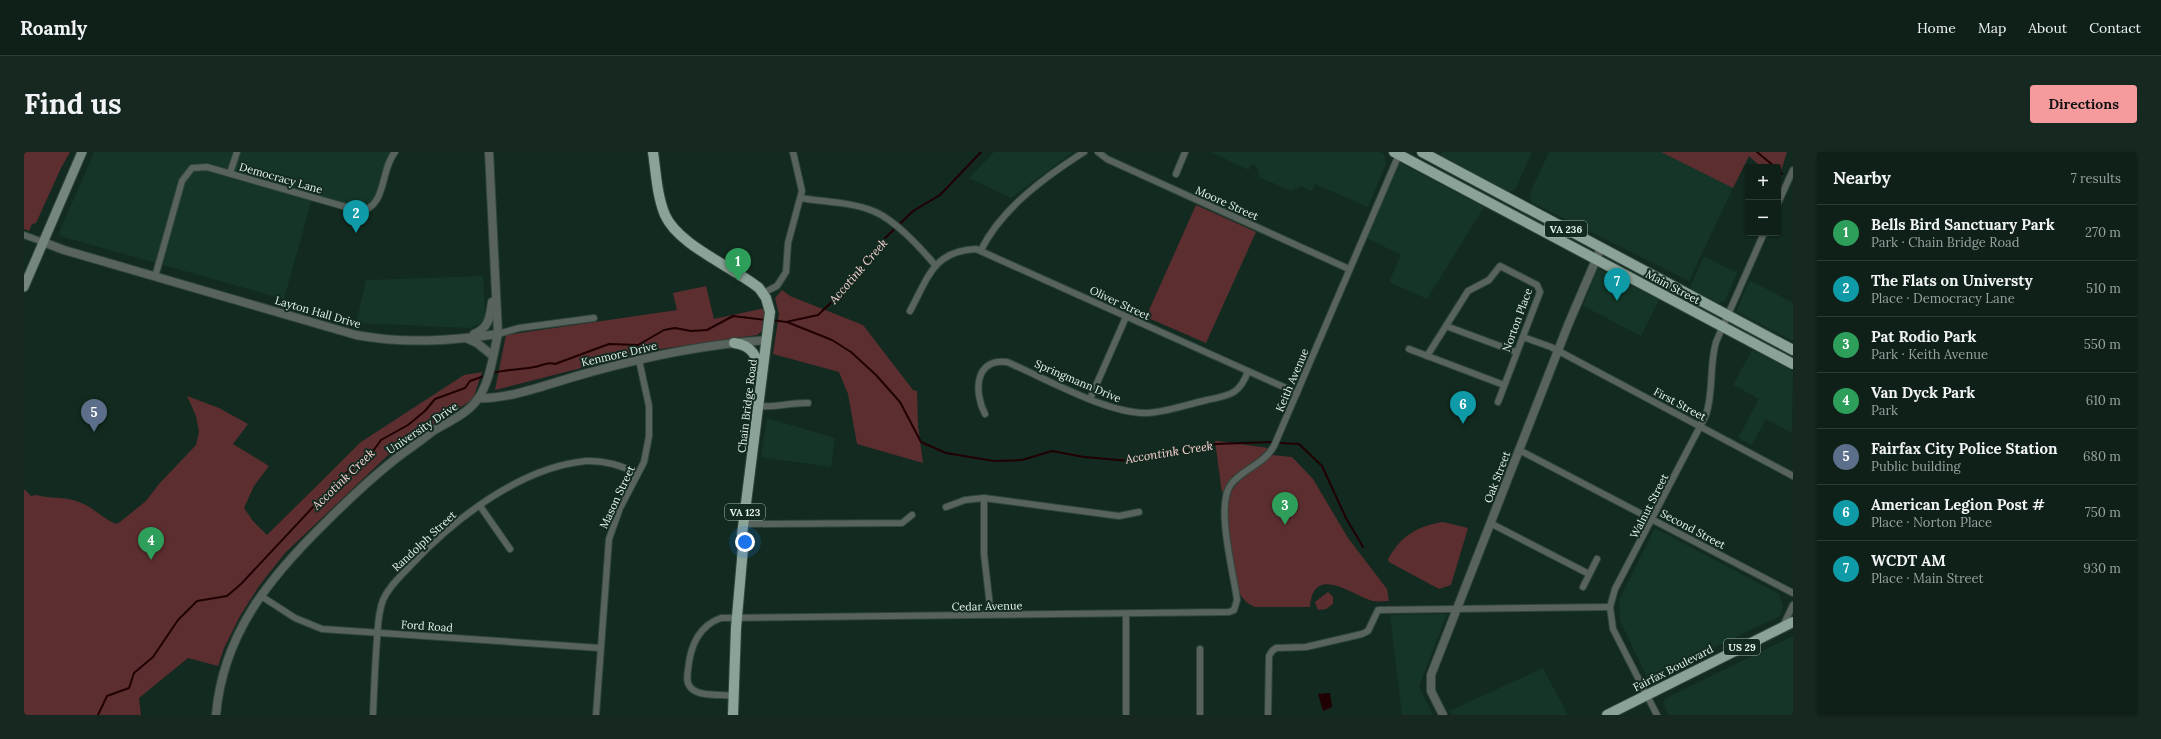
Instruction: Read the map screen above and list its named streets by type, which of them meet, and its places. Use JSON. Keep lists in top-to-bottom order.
{
  "streets": {
    "main road": [
      "VA 236",
      "Main Street",
      "Chain Bridge Road",
      "VA 123",
      "US 29",
      "Fairfax Boulevard"
    ],
    "street": [
      "Democracy Lane",
      "Moore Street",
      "Oliver Street",
      "Layton Hall Drive",
      "Norton Place",
      "Kenmore Drive",
      "Keith Avenue",
      "Springmann Drive",
      "First Street",
      "University Drive",
      "Oak Street",
      "Mason Street",
      "Walnut Street",
      "Second Street",
      "Randolph Street",
      "Cedar Avenue",
      "Ford Road"
    ]
  },
  "crossings": [
    ["Democracy Lane", "Layton Hall Drive"],
    ["Moore Street", "Keith Avenue"],
    ["Main Street", "Keith Avenue"],
    ["Main Street", "Oak Street"],
    ["Main Street", "Walnut Street"],
    ["Oliver Street", "Keith Avenue"],
    ["Oliver Street", "Springmann Drive"],
    ["Layton Hall Drive", "University Drive"],
    ["Norton Place", "First Street"],
    ["Kenmore Drive", "Chain Bridge Road"],
    ["Kenmore Drive", "University Drive"],
    ["Kenmore Drive", "Mason Street"],
    ["Keith Avenue", "Cedar Avenue"],
    ["First Street", "Oak Street"],
    ["First Street", "Walnut Street"],
    ["Chain Bridge Road", "Cedar Avenue"],
    ["University Drive", "Ford Road"],
    ["Oak Street", "Second Street"],
    ["Mason Street", "Randolph Street"],
    ["Mason Street", "Ford Road"],
    ["Walnut Street", "Second Street"],
    ["Walnut Street", "Fairfax Boulevard"],
    ["Randolph Street", "Ford Road"]
  ],
  "water": ["Accotink Creek", "Accontink Creek"],
  "page": {
    "header": "Roamly",
    "nav": [
      "Home",
      "Map",
      "About",
      "Contact"
    ],
    "buttons": "Directions",
    "title": "Find us",
    "heading": ["Nearby", "7 results"],
    "map_buttons": ["+", "−"],
    "pins": [
      "2",
      "1",
      "7",
      "6",
      "5",
      "3",
      "4"
    ],
    "list": [
      {
        "mark": "1",
        "name": "Bells Bird Sanctuary Park",
        "note": "Park · Chain Bridge Road",
        "value": "270 m"
      },
      {
        "mark": "2",
        "name": "The Flats on Universty",
        "note": "Place · Democracy Lane",
        "value": "510 m"
      },
      {
        "mark": "3",
        "name": "Pat Rodio Park",
        "note": "Park · Keith Avenue",
        "value": "550 m"
      },
      {
        "mark": "4",
        "name": "Van Dyck Park",
        "note": "Park",
        "value": "610 m"
      },
      {
        "mark": "5",
        "name": "Fairfax City Police Station",
        "note": "Public building",
        "value": "680 m"
      },
      {
        "mark": "6",
        "name": "American Legion Post #",
        "note": "Place · Norton Place",
        "value": "750 m"
      },
      {
        "mark": "7",
        "name": "WCDT AM",
        "note": "Place · Main Street",
        "value": "930 m"
      }
    ]
  }
}
